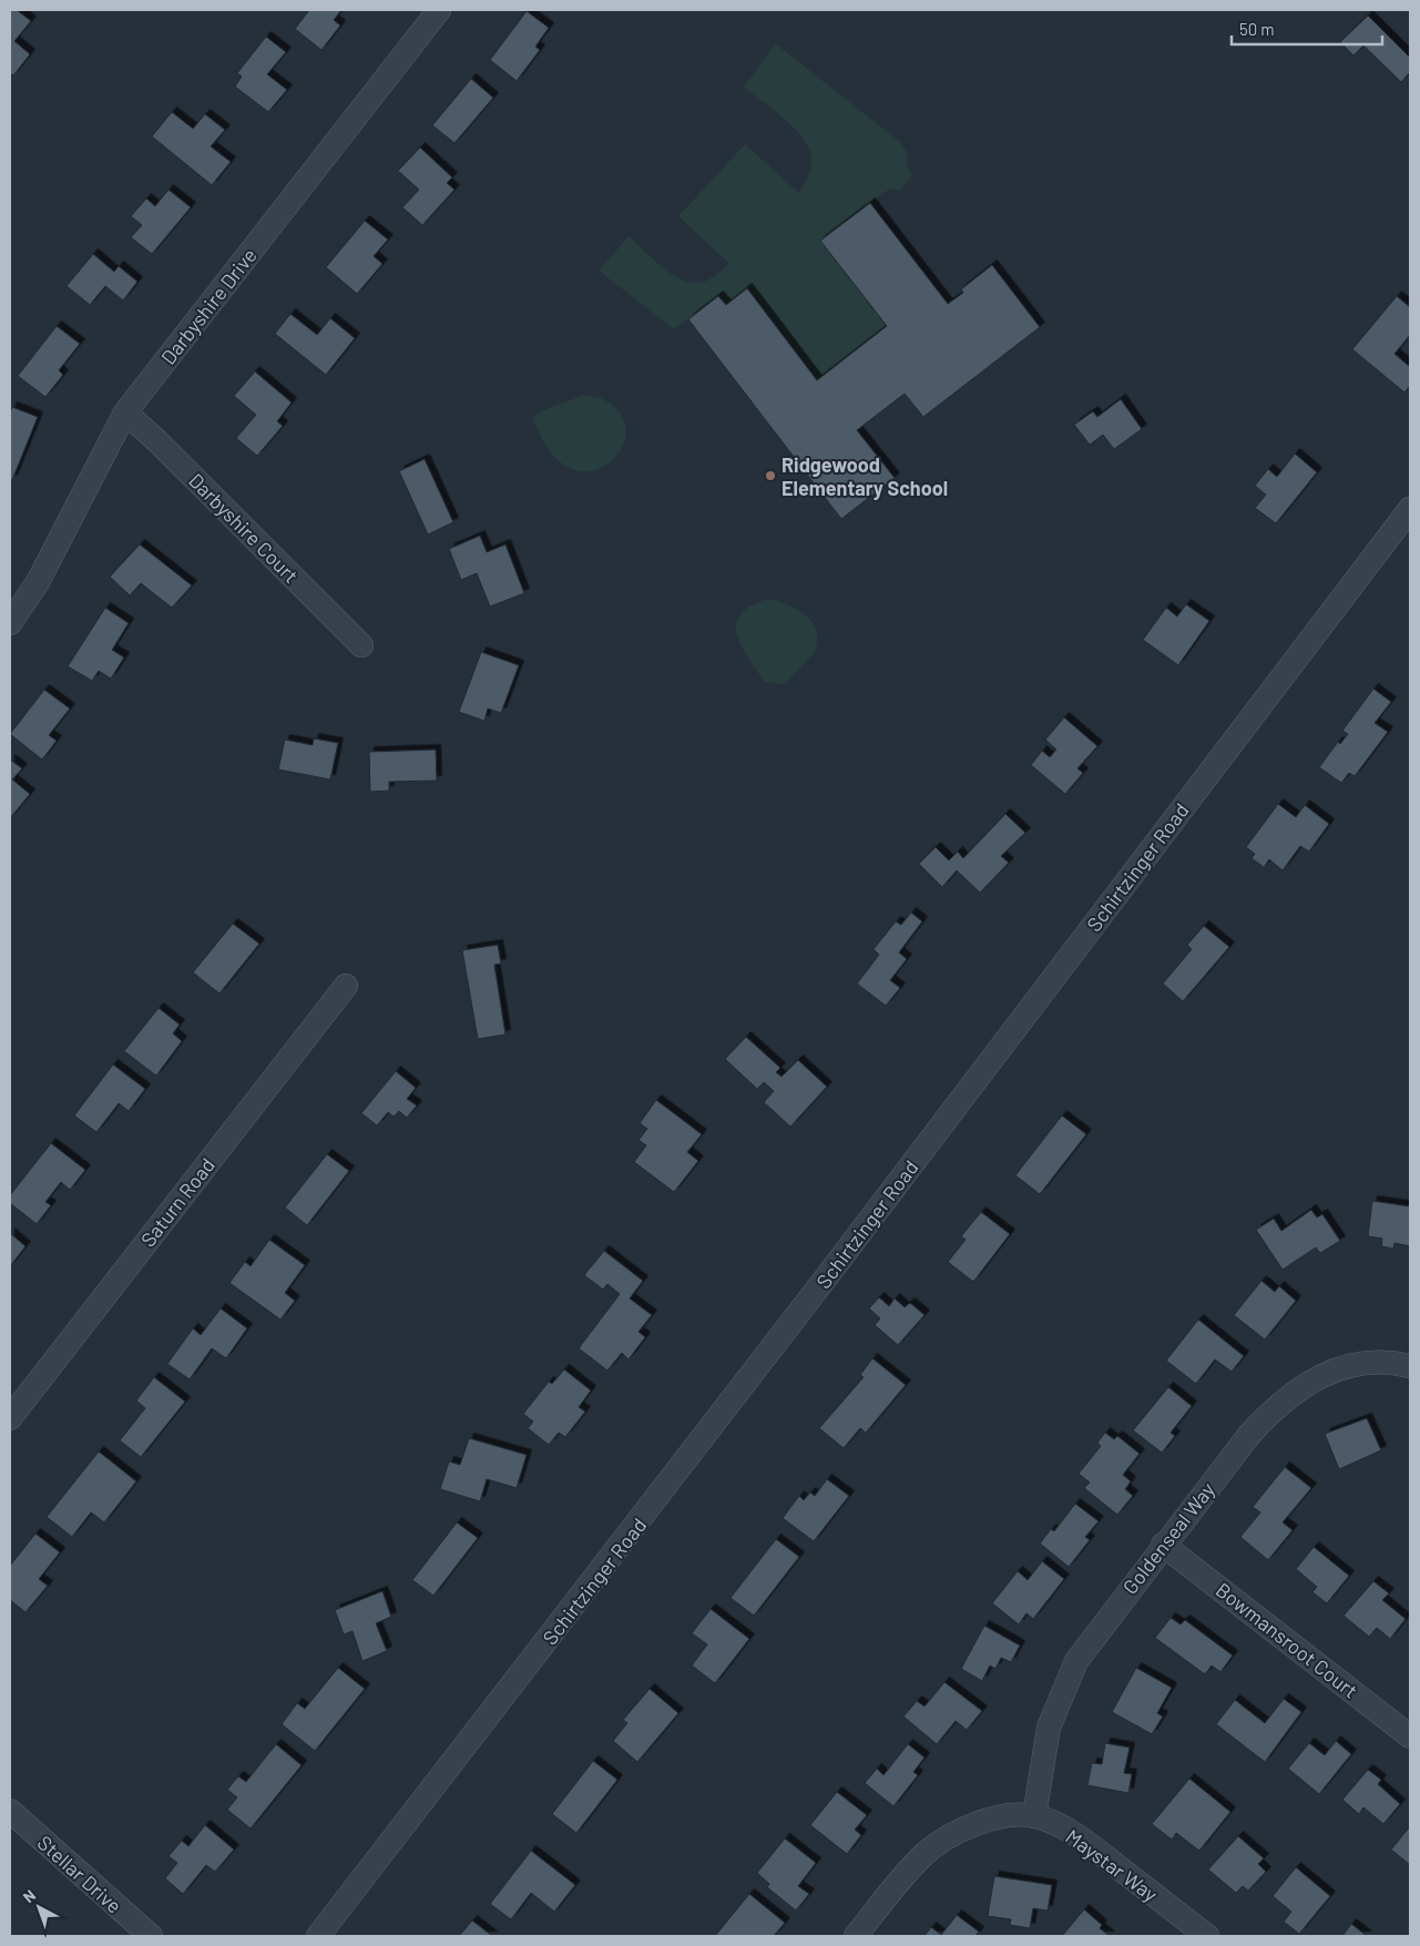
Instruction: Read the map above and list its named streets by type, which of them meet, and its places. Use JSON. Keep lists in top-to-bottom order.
{
  "streets": {
    "street": [
      "Darbyshire Drive",
      "Darbyshire Court",
      "Schirtzinger Road",
      "Saturn Road",
      "Goldenseal Way",
      "Bowmansroot Court",
      "Maystar Way",
      "Stellar Drive"
    ]
  },
  "crossings": [
    ["Darbyshire Drive", "Darbyshire Court"],
    ["Goldenseal Way", "Bowmansroot Court"],
    ["Goldenseal Way", "Maystar Way"]
  ],
  "places": ["Ridgewood Elementary School"],
  "scale_bar": "50 m",
  "north": "top left"
}
